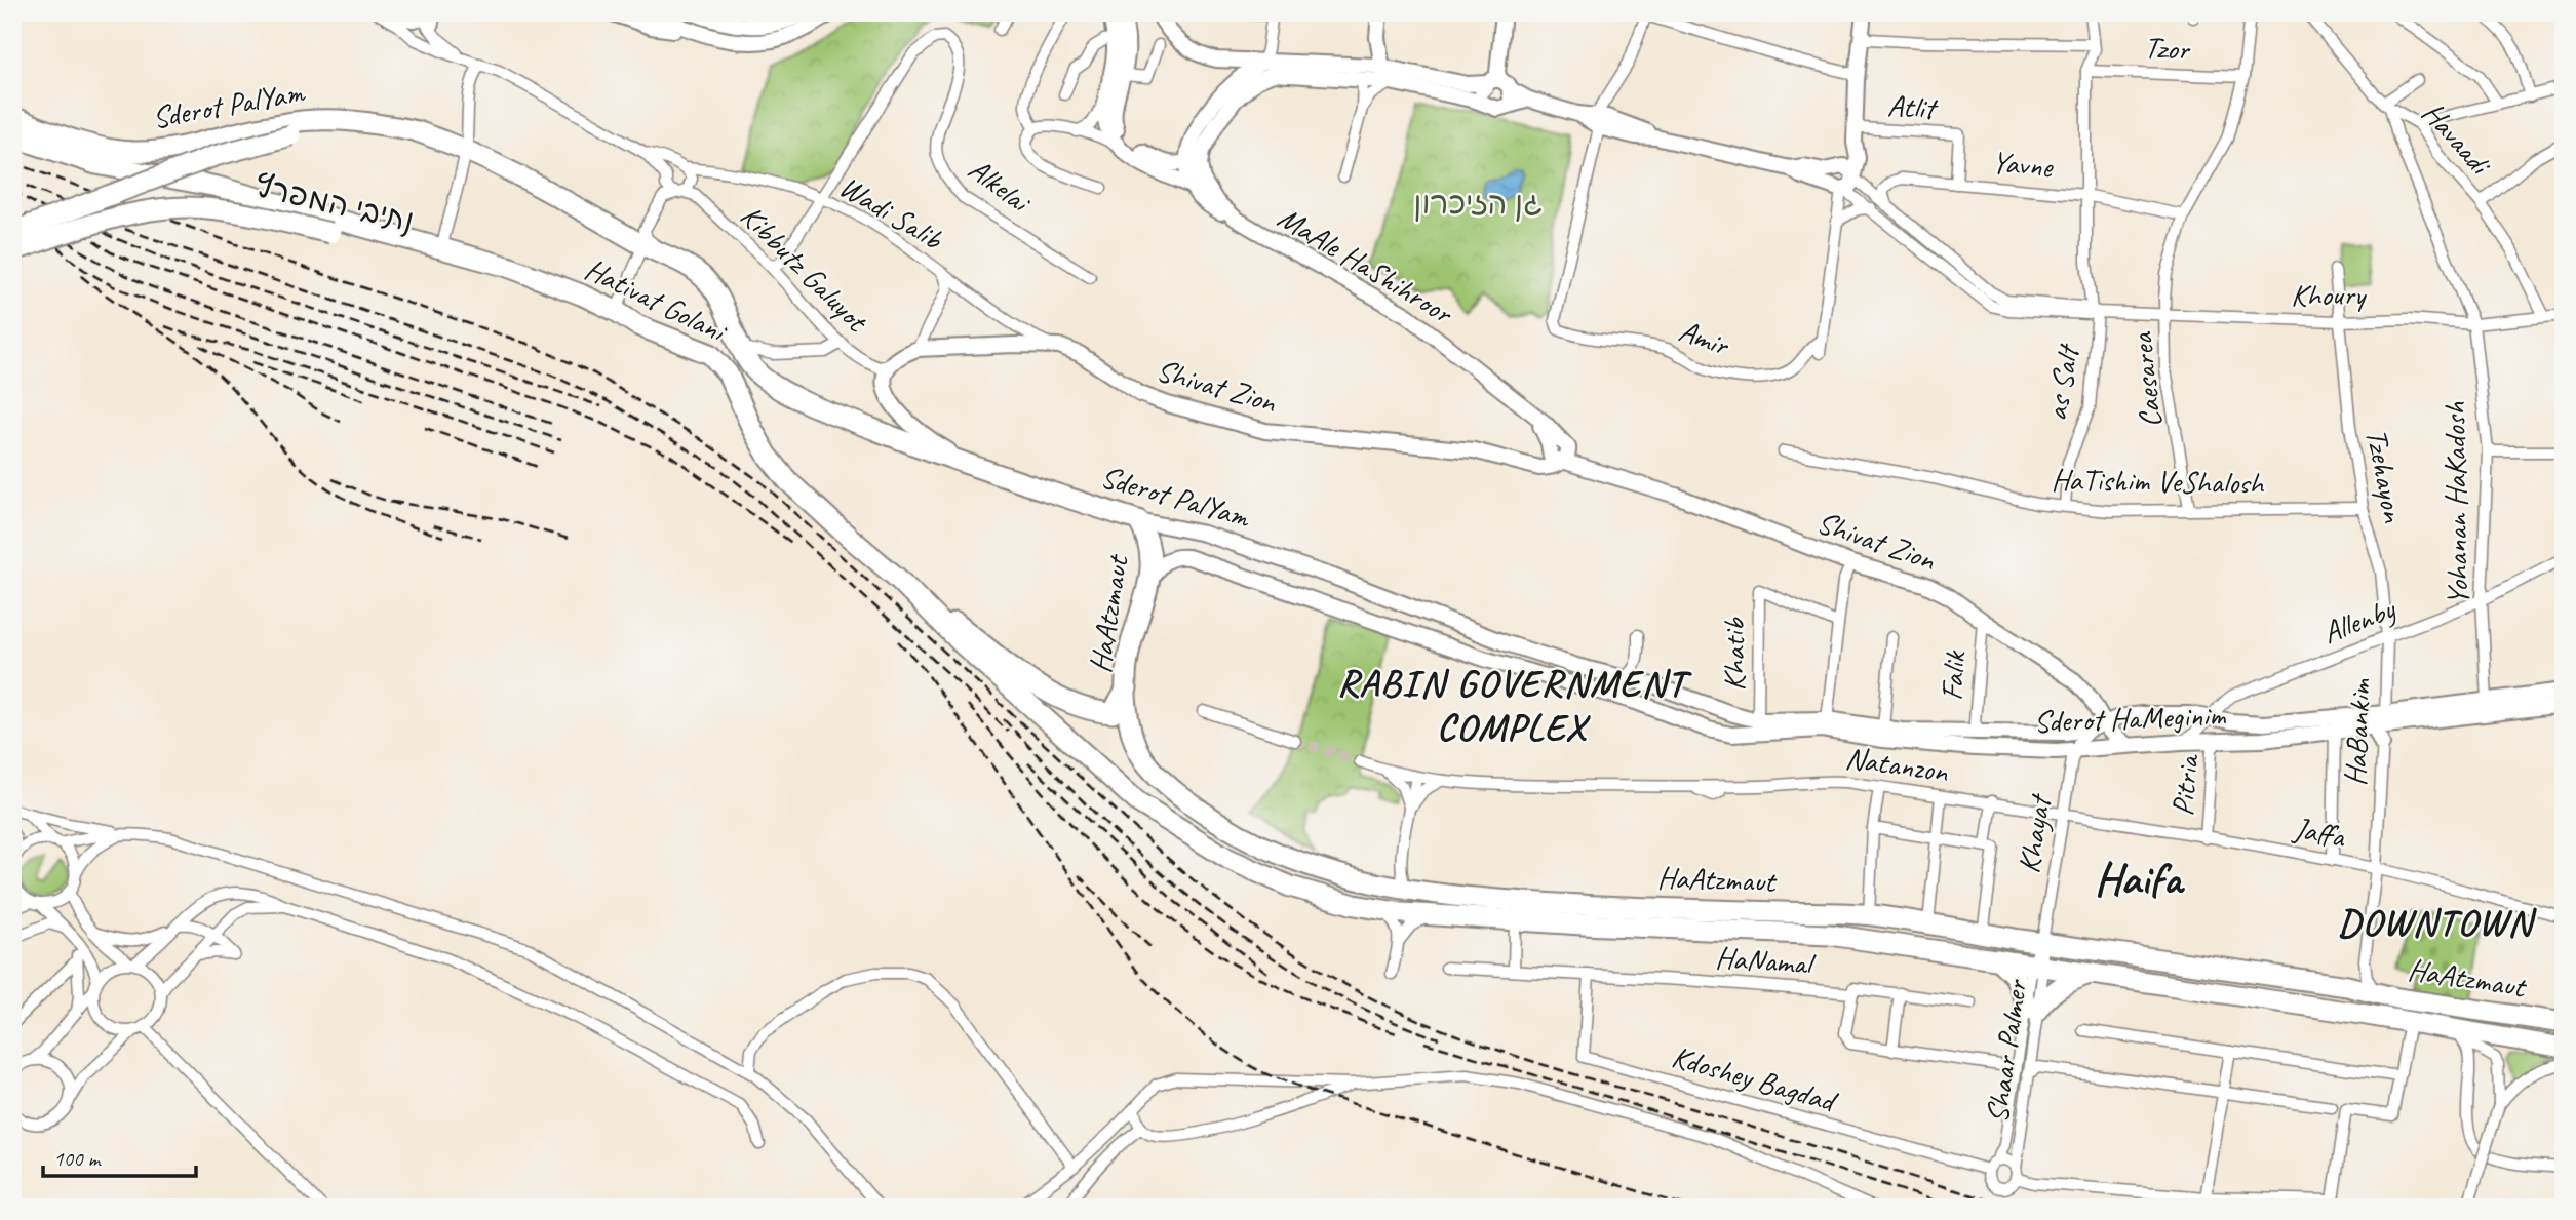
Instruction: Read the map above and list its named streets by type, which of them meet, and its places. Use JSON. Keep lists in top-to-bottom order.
{
  "streets": {
    "highway": [
      "Sderot PalYam",
      "נתיבי המפרץ",
      "Hativat Golani",
      "HaAtzmaut"
    ],
    "street": [
      "Tzor",
      "Atlit",
      "Havaadi",
      "Yavne",
      "Alkelai",
      "Wadi Salib",
      "MaAle HaShihroor",
      "Kibbutz Galuyot",
      "Khoury",
      "Amir",
      "Caesarea",
      "as Salt",
      "Shivat Zion",
      "Tzehayon",
      "HaTishim VeShalosh",
      "Yohanan HaKadosh",
      "Allenby",
      "Khatib",
      "Falik",
      "Sderot HaMeginim",
      "HaBankim",
      "Natanzon",
      "Pitria",
      "Jaffa",
      "Khayat",
      "HaNamal",
      "Shaar Palmer",
      "Kdoshey Bagdad"
    ]
  },
  "crossings": [
    ["Tzor", "Caesarea"],
    ["Tzor", "as Salt"],
    ["Sderot PalYam", "נתיבי המפרץ"],
    ["Sderot PalYam", "HaAtzmaut"],
    ["Sderot PalYam", "Sderot HaMeginim"],
    ["Atlit", "Yavne"],
    ["Havaadi", "Khoury"],
    ["Havaadi", "Yohanan HaKadosh"],
    ["Yavne", "Khoury"],
    ["Yavne", "Caesarea"],
    ["Yavne", "as Salt"],
    ["נתיבי המפרץ", "Hativat Golani"],
    ["Wadi Salib", "Kibbutz Galuyot"],
    ["Wadi Salib", "Shivat Zion"],
    ["MaAle HaShihroor", "Shivat Zion"],
    ["Kibbutz Galuyot", "Shivat Zion"],
    ["Khoury", "Caesarea"],
    ["Khoury", "as Salt"],
    ["Khoury", "Tzehayon"],
    ["Khoury", "Yohanan HaKadosh"],
    ["Hativat Golani", "HaAtzmaut"],
    ["Caesarea", "HaTishim VeShalosh"],
    ["as Salt", "HaTishim VeShalosh"],
    ["Shivat Zion", "Falik"],
    ["Shivat Zion", "Sderot HaMeginim"],
    ["Shivat Zion", "Khayat"],
    ["Tzehayon", "HaTishim VeShalosh"],
    ["Tzehayon", "Allenby"],
    ["Tzehayon", "HaBankim"],
    ["Yohanan HaKadosh", "Allenby"],
    ["Yohanan HaKadosh", "Sderot HaMeginim"],
    ["HaAtzmaut", "HaBankim"],
    ["HaAtzmaut", "Khayat"],
    ["HaAtzmaut", "Shaar Palmer"],
    ["Allenby", "Sderot HaMeginim"],
    ["Allenby", "HaBankim"],
    ["Khatib", "Sderot HaMeginim"],
    ["Falik", "Sderot HaMeginim"],
    ["Sderot HaMeginim", "HaBankim"],
    ["Sderot HaMeginim", "Pitria"],
    ["Sderot HaMeginim", "Khayat"],
    ["HaBankim", "Jaffa"],
    ["Natanzon", "Jaffa"],
    ["Natanzon", "Khayat"],
    ["Pitria", "Jaffa"],
    ["Jaffa", "Khayat"],
    ["Khayat", "Shaar Palmer"],
    ["HaNamal", "Shaar Palmer"],
    ["HaNamal", "Kdoshey Bagdad"],
    ["Shaar Palmer", "Kdoshey Bagdad"]
  ],
  "districts": ["RABIN GOVERNMENT COMPLEX", "Haifa", "DOWNTOWN"],
  "parks": ["גן הזיכרון"],
  "scale_bar": "100 m"
}
